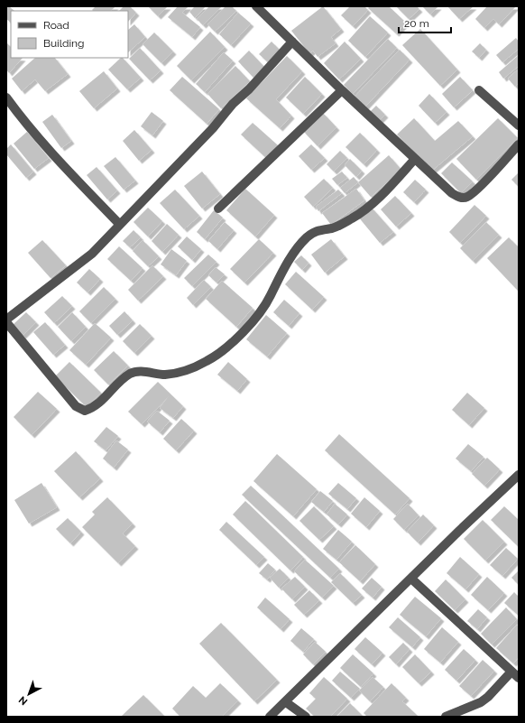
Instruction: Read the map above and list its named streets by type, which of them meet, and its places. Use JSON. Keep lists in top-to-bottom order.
{
  "legend": ["Road", "Building"],
  "scale_bar": "20 m",
  "north": "bottom left"
}
